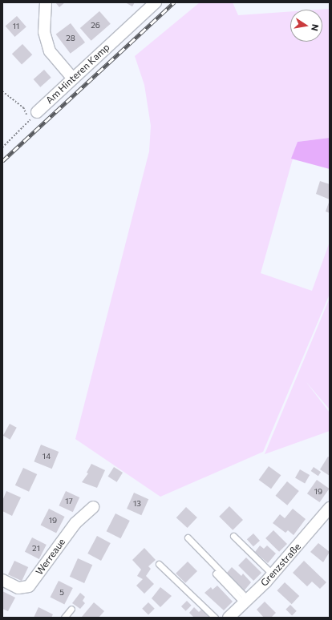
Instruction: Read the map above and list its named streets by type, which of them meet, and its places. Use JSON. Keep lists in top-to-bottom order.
{
  "streets": {
    "street": ["Am Hinteren Kamp", "Werreaue", "Grenzstraße"]
  },
  "house_numbers": [
    "26",
    "11",
    "28",
    "14",
    "19",
    "17",
    "13",
    "19",
    "21",
    "5"
  ],
  "north": "right"
}
